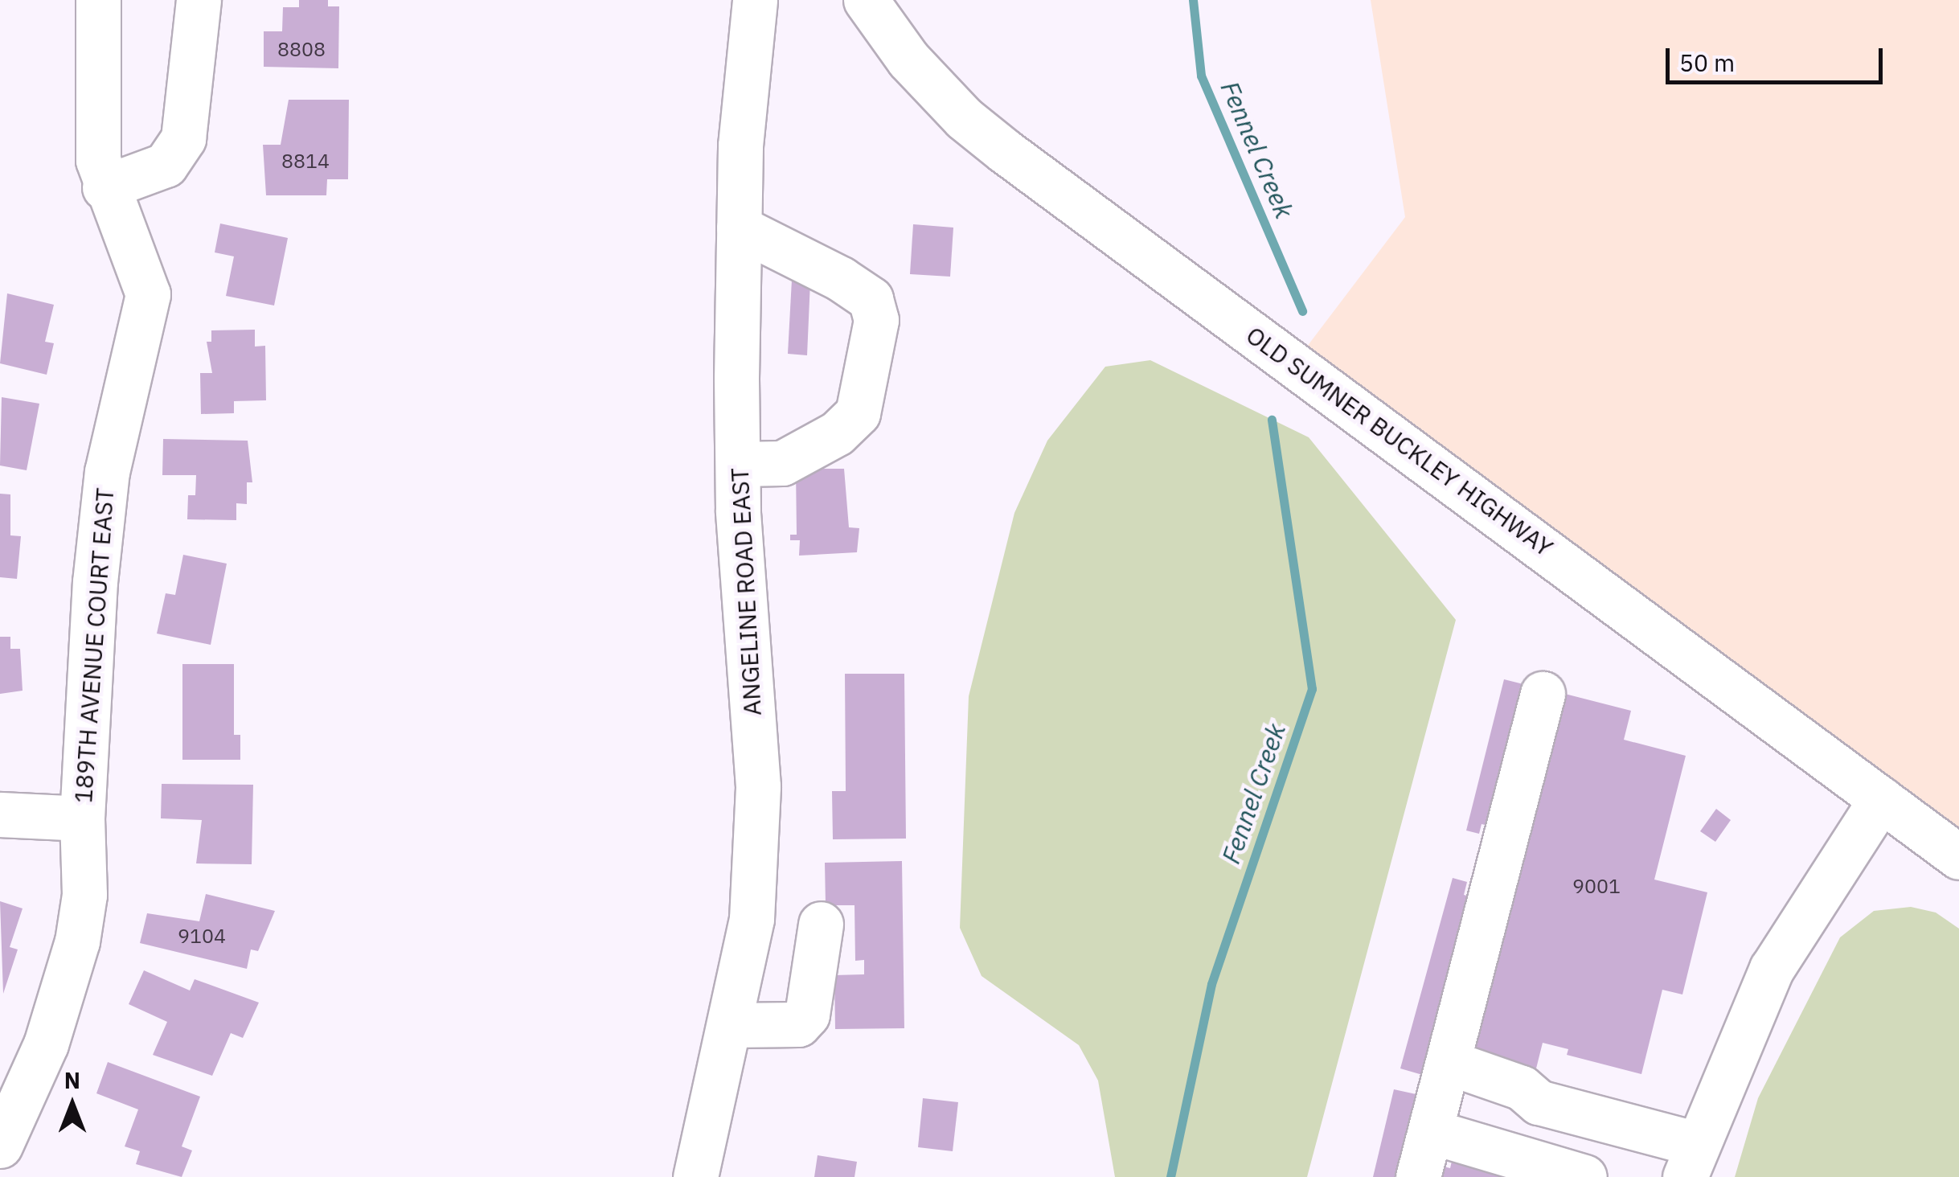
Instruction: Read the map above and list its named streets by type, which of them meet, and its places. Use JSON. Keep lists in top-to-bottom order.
{
  "streets": {
    "street": ["OLD SUMNER BUCKLEY HIGHWAY", "ANGELINE ROAD EAST", "189TH AVENUE COURT EAST"]
  },
  "water": ["Fennel Creek"],
  "house_numbers": [
    "8808",
    "8814",
    "9001",
    "9104"
  ],
  "scale_bar": "50 m",
  "north": "top"
}
